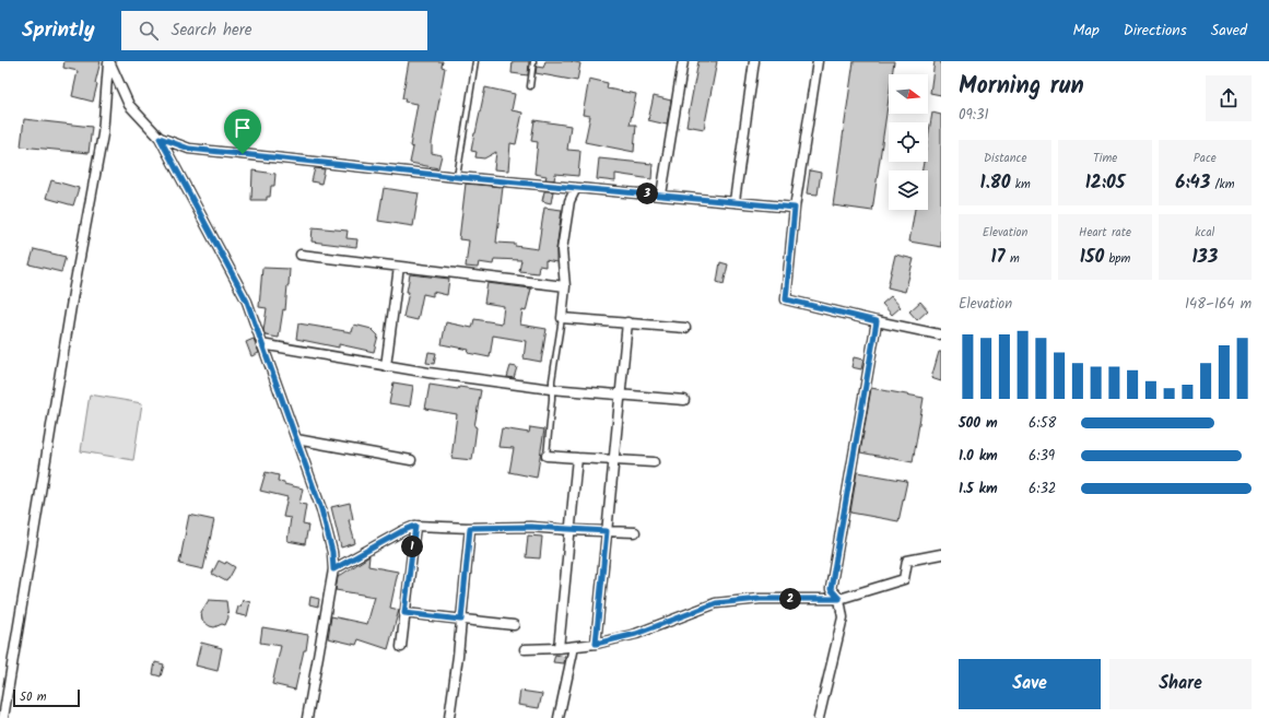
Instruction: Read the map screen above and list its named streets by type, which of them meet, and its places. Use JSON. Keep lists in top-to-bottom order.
{
  "scale_bar": "50 m",
  "north": "right",
  "page": {
    "header": "Sprintly",
    "search": "Search here",
    "nav": ["Map", "Directions", "Saved"],
    "heading": ["Morning run", "09:31"],
    "stats": [
      ["Distance", "1.80 km"],
      ["Time", "12:05"],
      ["Pace", "6:43 /km"],
      ["Elevation", "17 m"],
      ["Heart rate", "150 bpm"],
      ["kcal", "133"]
    ],
    "pins": ["3", "1", "2"],
    "chart": ["Elevation", "148–164 m"],
    "list": [
      {
        "name": "500 m",
        "note": "6:58"
      },
      {
        "name": "1.0 km",
        "note": "6:39"
      },
      {
        "name": "1.5 km",
        "note": "6:32"
      }
    ],
    "buttons": ["Save", "Share"],
    "scale": "50 m"
  }
}
